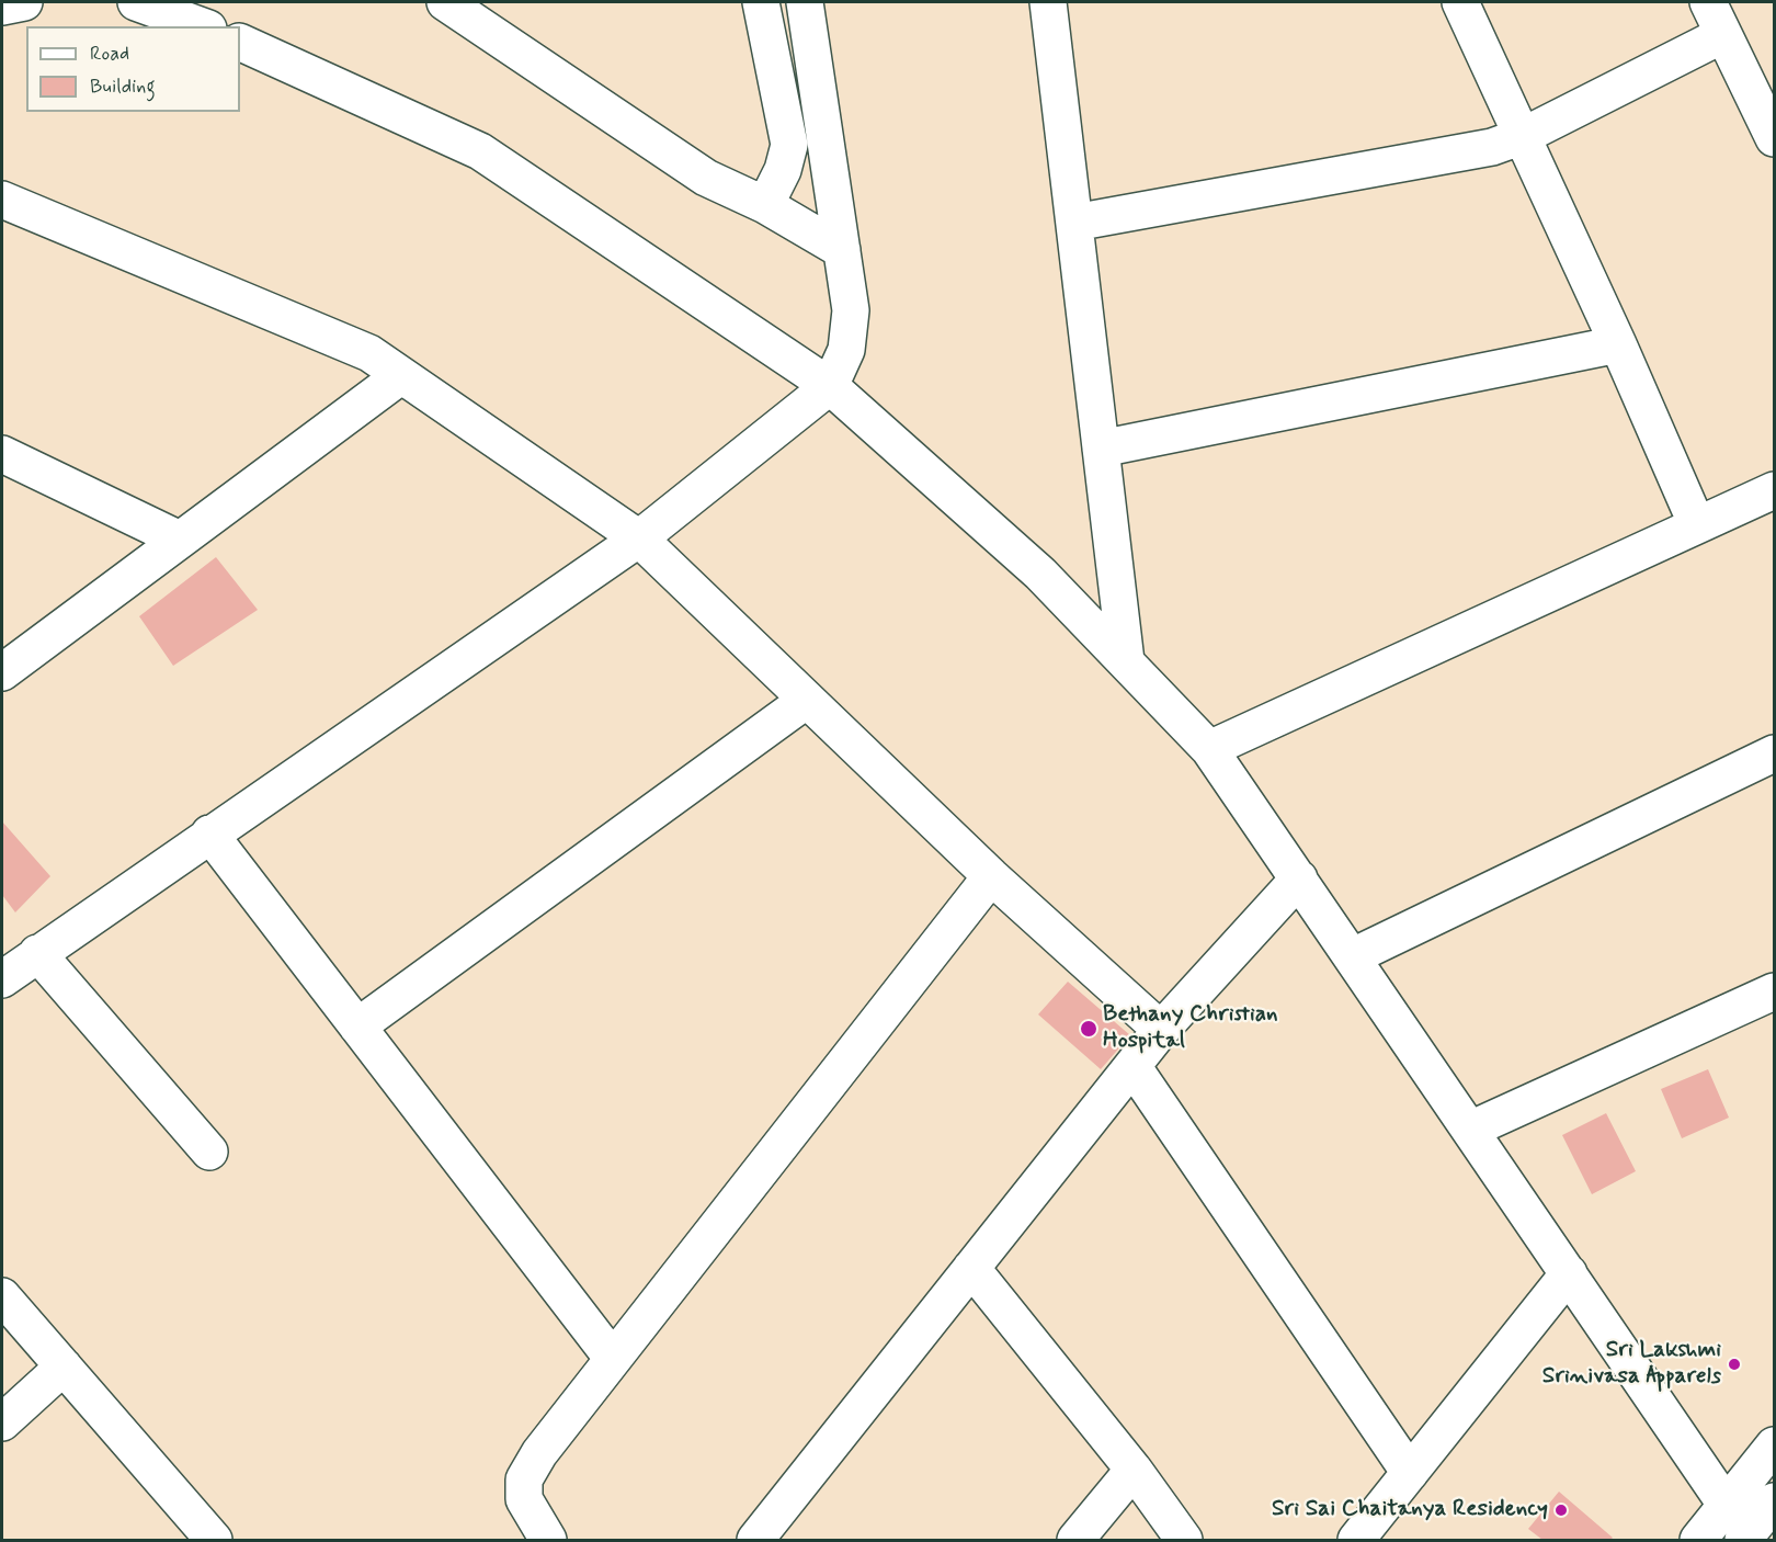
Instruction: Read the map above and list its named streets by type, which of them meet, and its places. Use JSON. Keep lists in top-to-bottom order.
{
  "places": ["Bethany Christian Hospital", "Sri Lakshmi Srinivasa Apparels", "Sri Sai Chaitanya Residency"],
  "legend": ["Road", "Building"]
}
